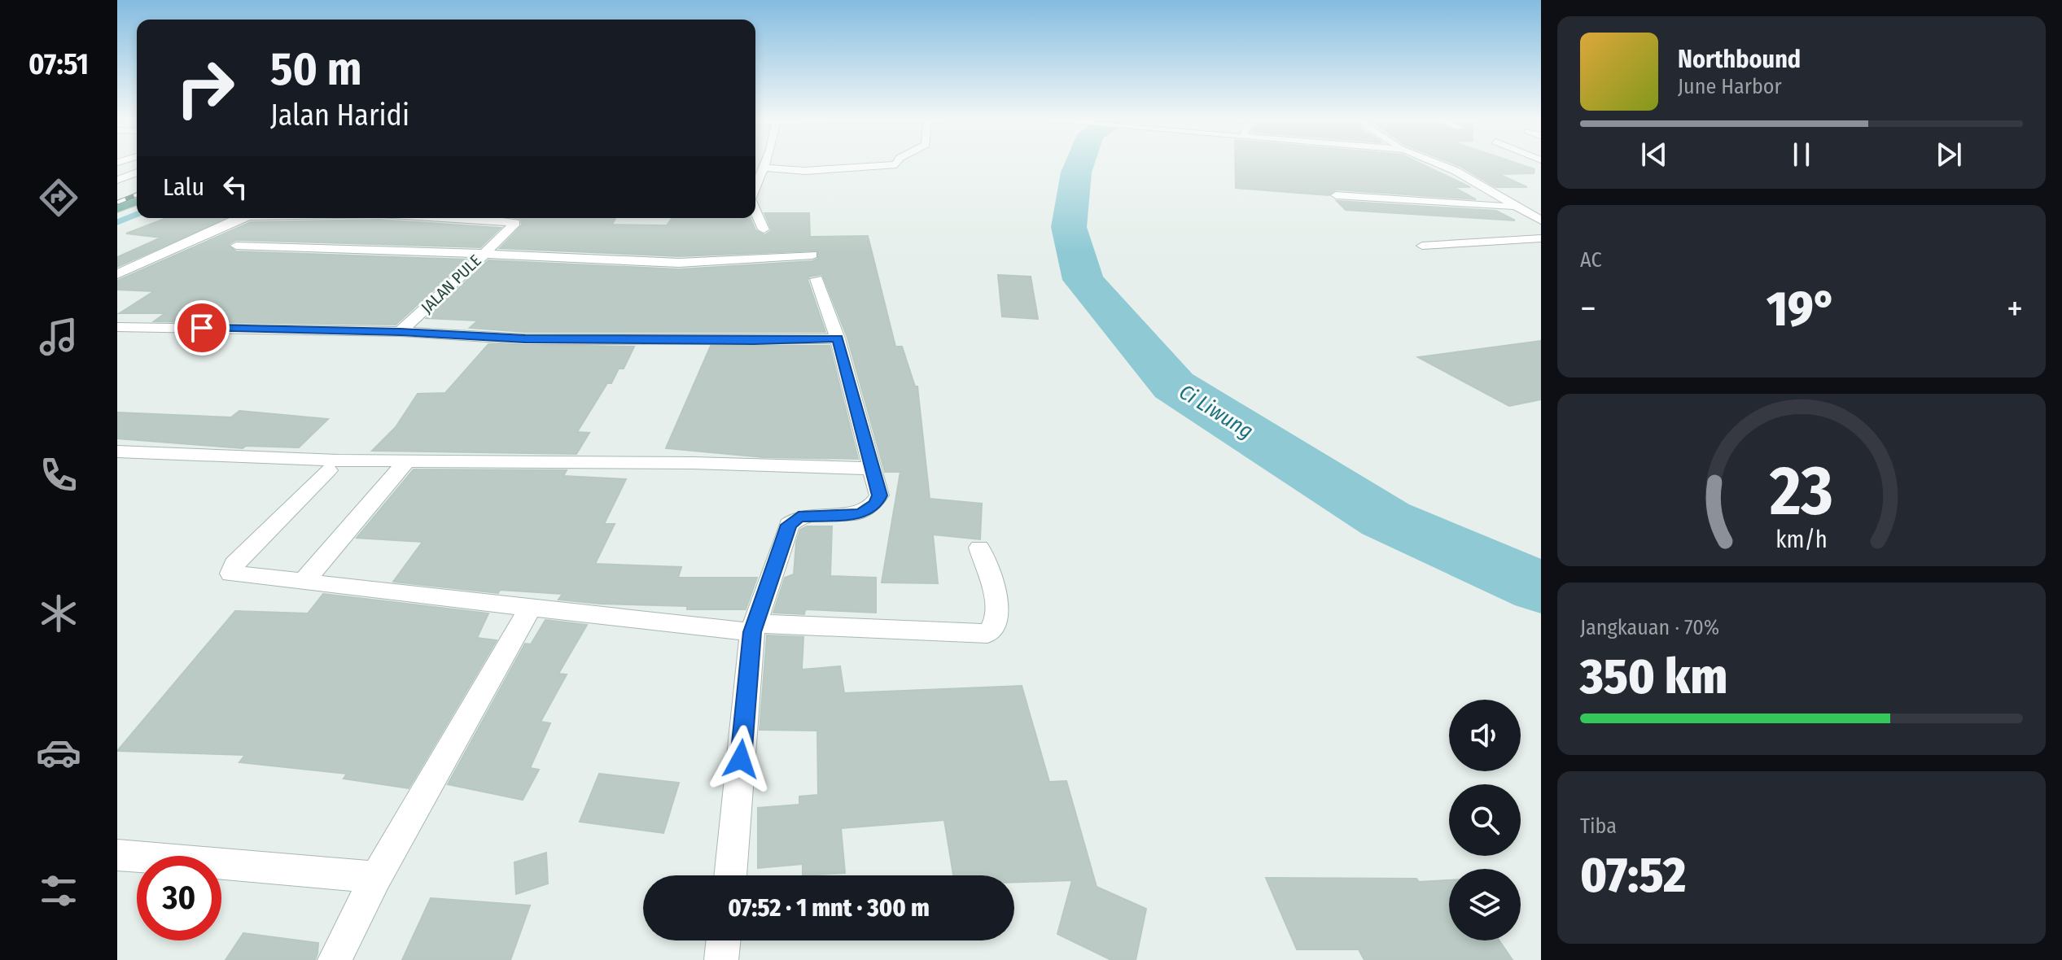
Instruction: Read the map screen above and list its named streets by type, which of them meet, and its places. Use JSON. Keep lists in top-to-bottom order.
{
  "streets": {
    "street": ["JALAN PULE"]
  },
  "water": ["Ci Liwung"],
  "page": {
    "tabs": "07:51",
    "turn": ["50 m", "Jalan Haridi"],
    "song": ["Northbound", "June Harbor"],
    "then": "Lalu",
    "tile": [
      "AC",
      ["Jangkauan · 70%", "350 km"],
      ["Tiba", "07:52"]
    ],
    "heat": ["−", "19°", "+"],
    "limit": "30",
    "trip": "07:52 · 1 mnt · 300 m",
    "gauge": ["23", "km/h"]
  }
}
